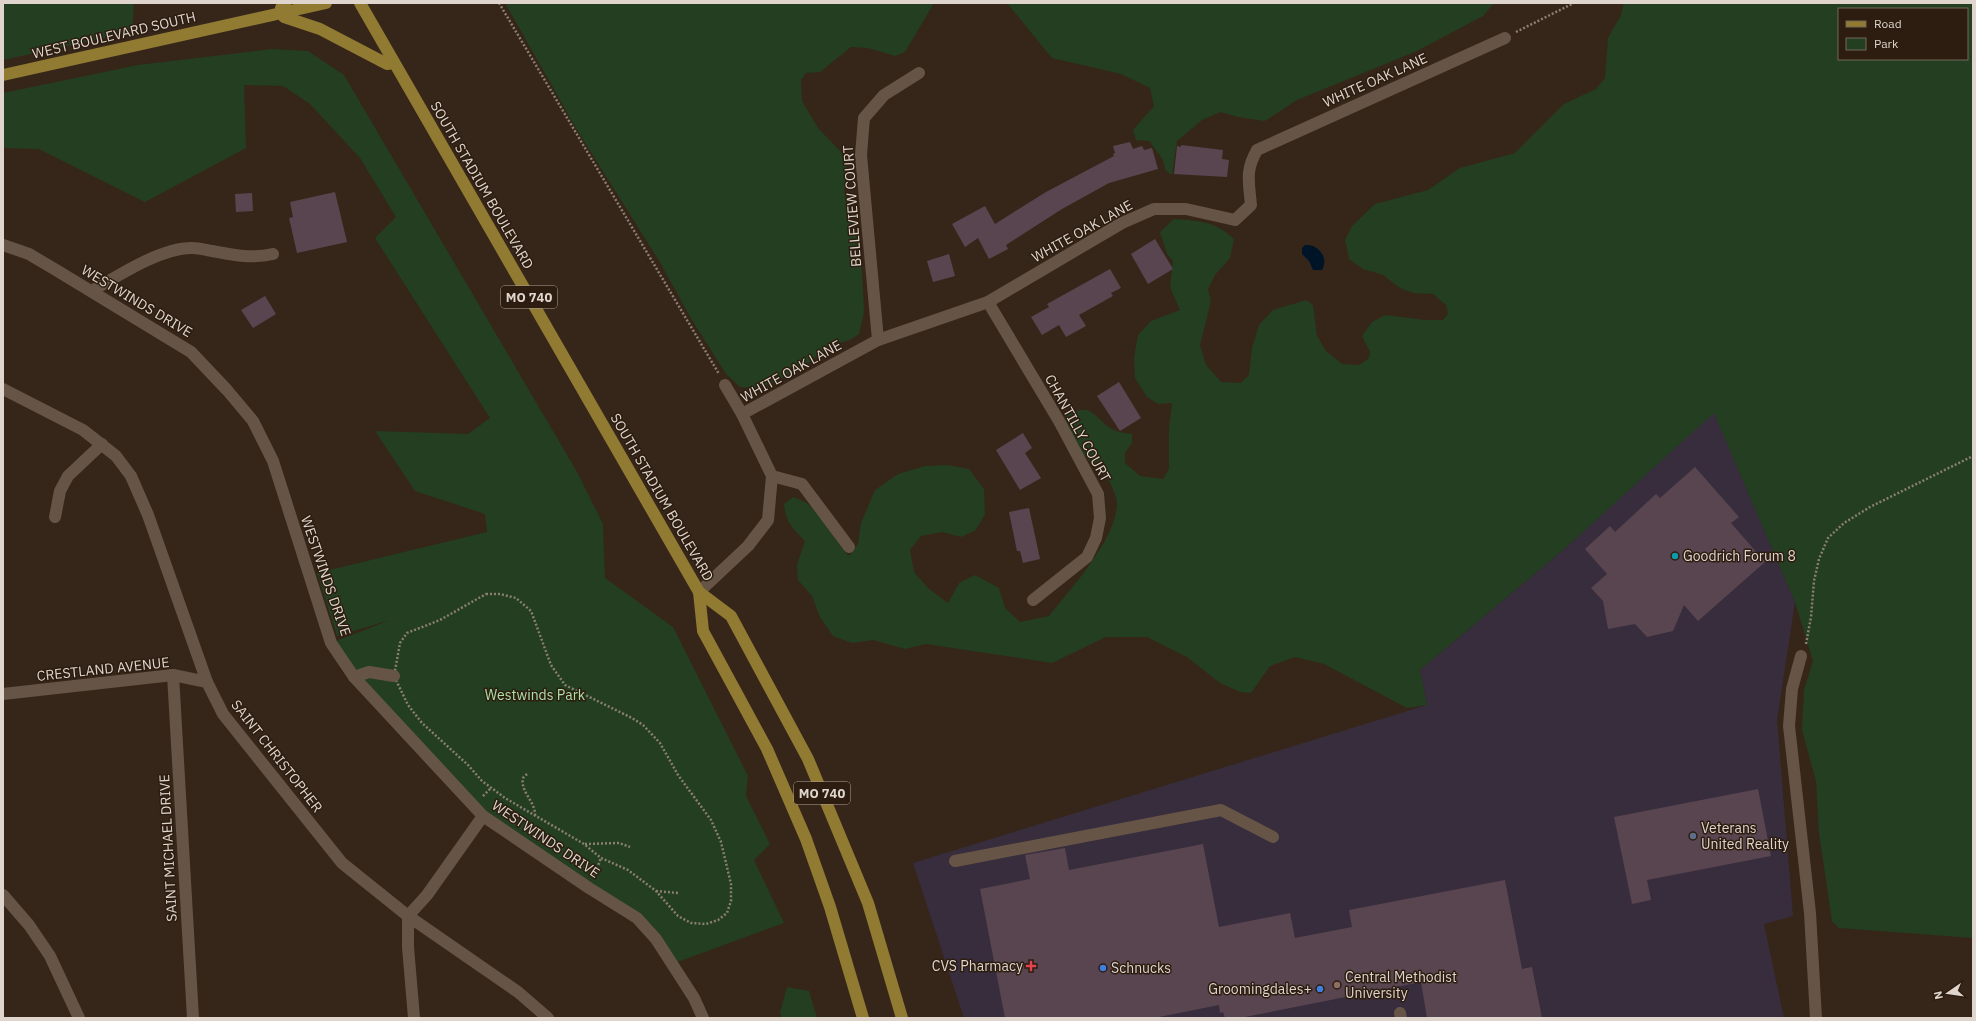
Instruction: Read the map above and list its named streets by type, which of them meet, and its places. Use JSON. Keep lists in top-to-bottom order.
{
  "streets": {
    "main road": ["WEST BOULEVARD SOUTH", "SOUTH STADIUM BOULEVARD", "MO 740"],
    "street": [
      "WHITE OAK LANE",
      "BELLEVIEW COURT",
      "WESTWINDS DRIVE",
      "CHANTILLY COURT",
      "CRESTLAND AVENUE",
      "SAINT CHRISTOPHER",
      "SAINT MICHAEL DRIVE"
    ]
  },
  "crossings": [
    ["WHITE OAK LANE", "BELLEVIEW COURT"],
    ["WHITE OAK LANE", "CHANTILLY COURT"],
    ["SOUTH STADIUM BOULEVARD", "MO 740"],
    ["CRESTLAND AVENUE", "SAINT CHRISTOPHER"],
    ["CRESTLAND AVENUE", "SAINT MICHAEL DRIVE"]
  ],
  "parks": ["Westwinds Park"],
  "places": {
    "other": [
      "Goodrich Forum 8",
      "Veterans United Reality",
      "Schnucks",
      "Central Methodist University",
      "Groomingdales+"
    ],
    "health": ["CVS Pharmacy"]
  },
  "legend": ["Road", "Park"],
  "north": "left"
}
